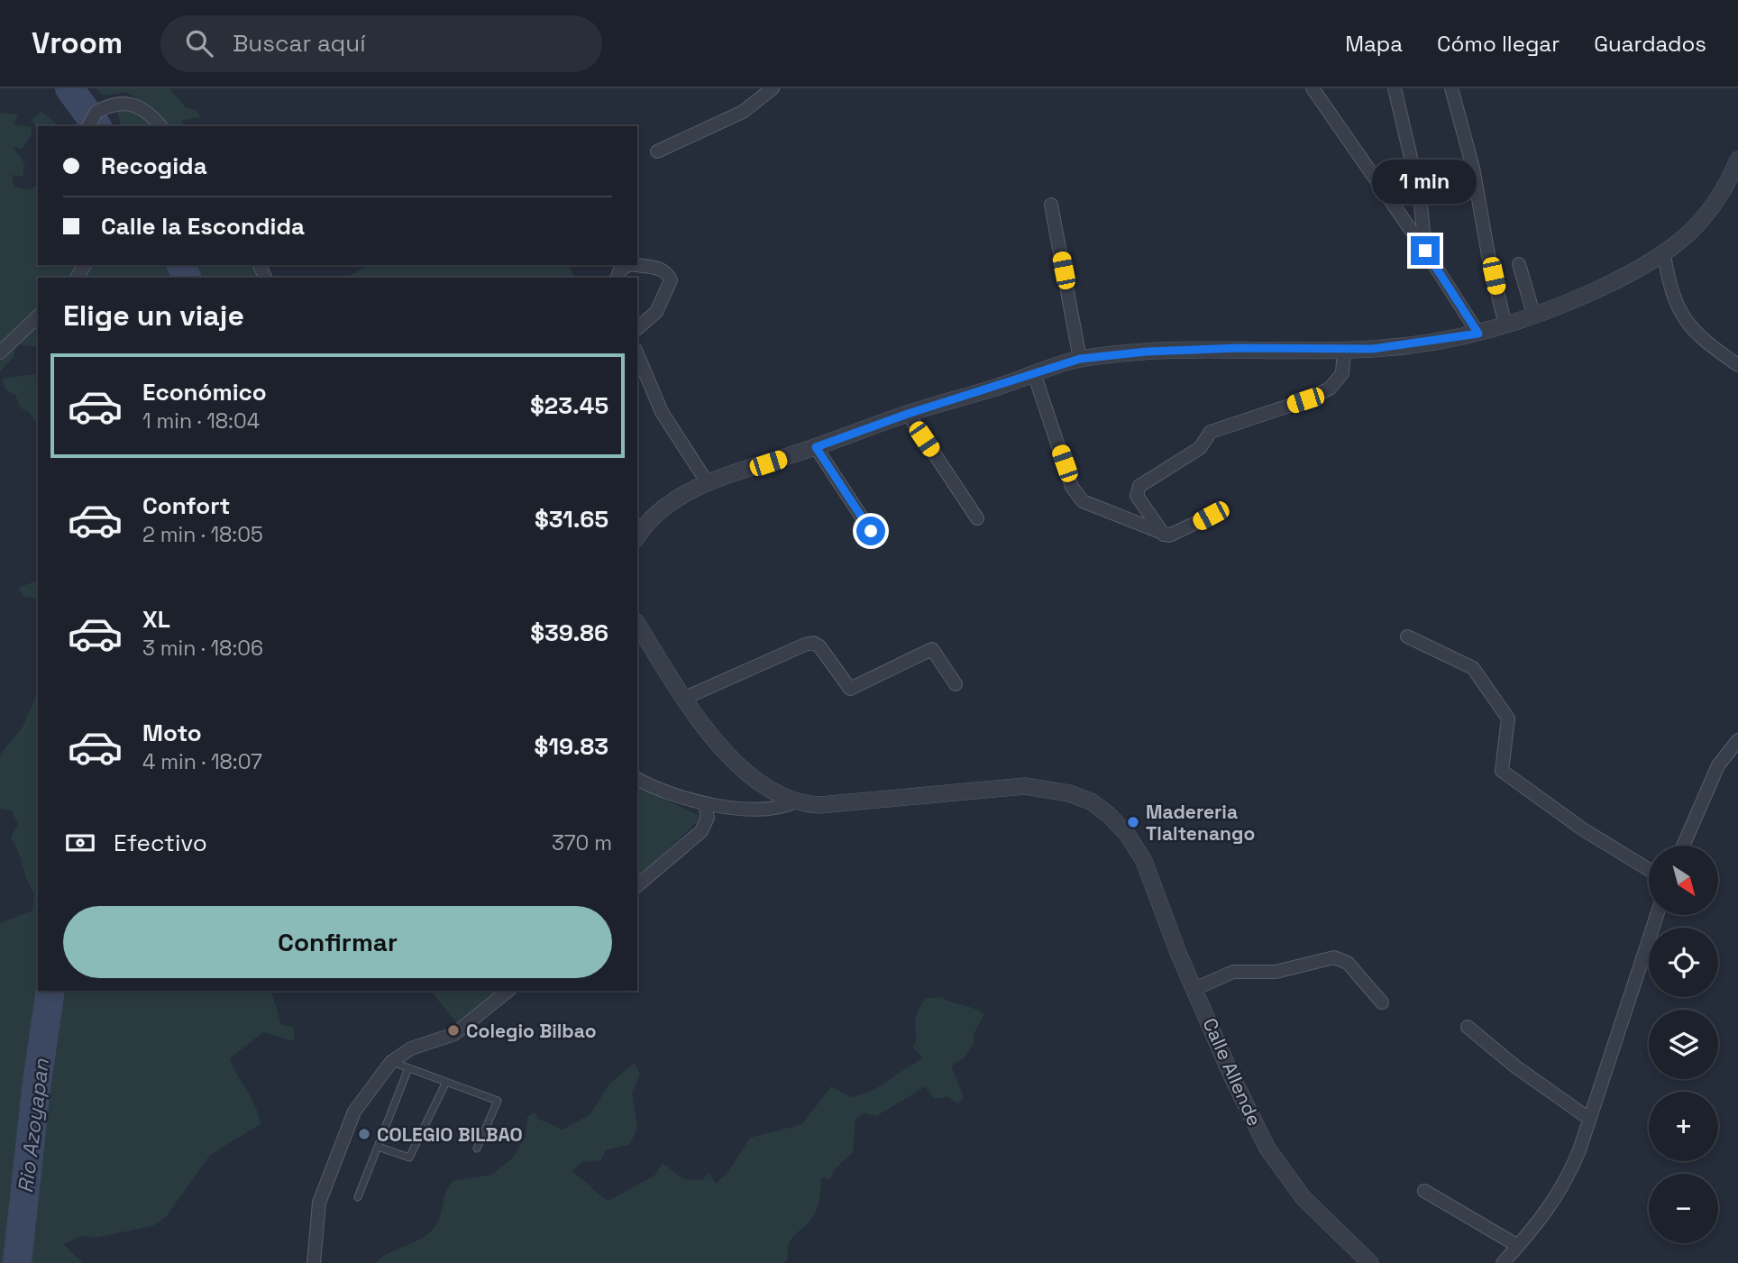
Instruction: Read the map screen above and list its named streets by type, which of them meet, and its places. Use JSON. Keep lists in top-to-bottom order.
{
  "streets": {
    "street": ["Calle Allende"]
  },
  "water": ["Rio Azoyapan"],
  "places": ["Madereria Tlaltenango", "Colegio Bilbao", "COLEGIO BILBAO"],
  "north": "bottom right",
  "page": {
    "header": "Vroom",
    "search": "Buscar aquí",
    "nav": ["Mapa", "Cómo llegar", "Guardados"],
    "banner": ["Recogida", "Calle la Escondida"],
    "bubble": "1 min",
    "heading": "Elige un viaje",
    "list": [
      {
        "name": "Económico",
        "note": "1 min · 18:04",
        "value": "$23.45"
      },
      {
        "name": "Confort",
        "note": "2 min · 18:05",
        "value": "$31.65"
      },
      {
        "name": "XL",
        "note": "3 min · 18:06",
        "value": "$39.86"
      },
      {
        "name": "Moto",
        "note": "4 min · 18:07",
        "value": "$19.83"
      }
    ],
    "pay": ["Efectivo", "370 m"],
    "map_buttons": ["+", "−"],
    "buttons": "Confirmar"
  }
}
